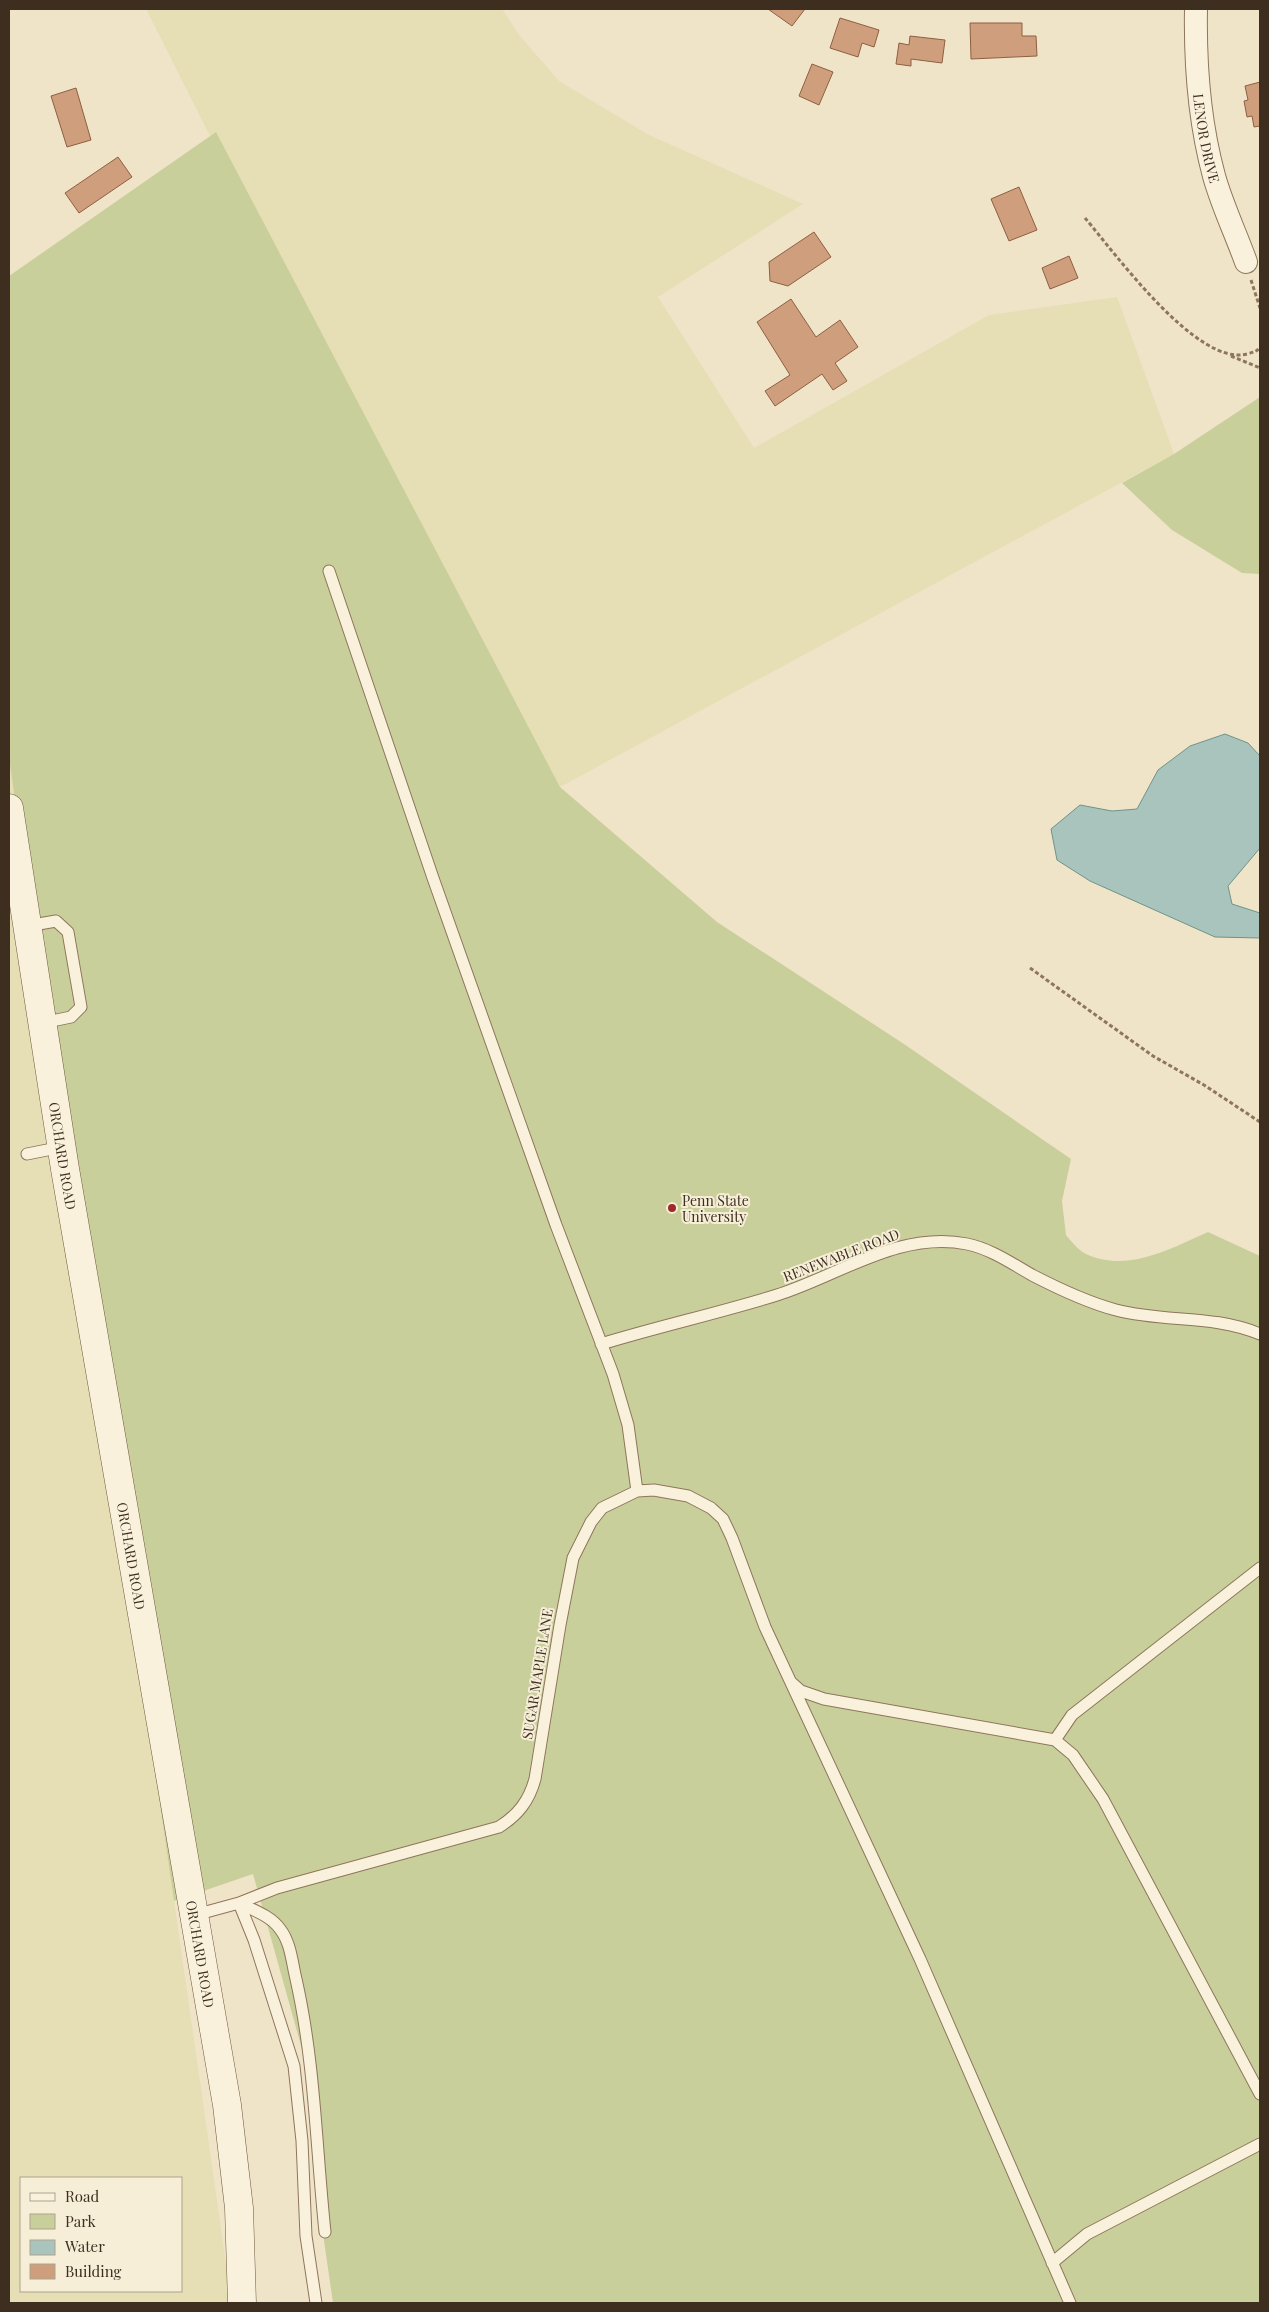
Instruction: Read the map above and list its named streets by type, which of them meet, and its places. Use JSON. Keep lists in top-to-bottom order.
{
  "streets": {
    "street": ["LENOR DRIVE", "ORCHARD ROAD"],
    "lane": ["RENEWABLE ROAD", "SUGAR MAPLE LANE"]
  },
  "crossings": [
    ["ORCHARD ROAD", "SUGAR MAPLE LANE"]
  ],
  "places": ["Penn State University"],
  "legend": [
    "Road",
    "Park",
    "Water",
    "Building"
  ]
}
